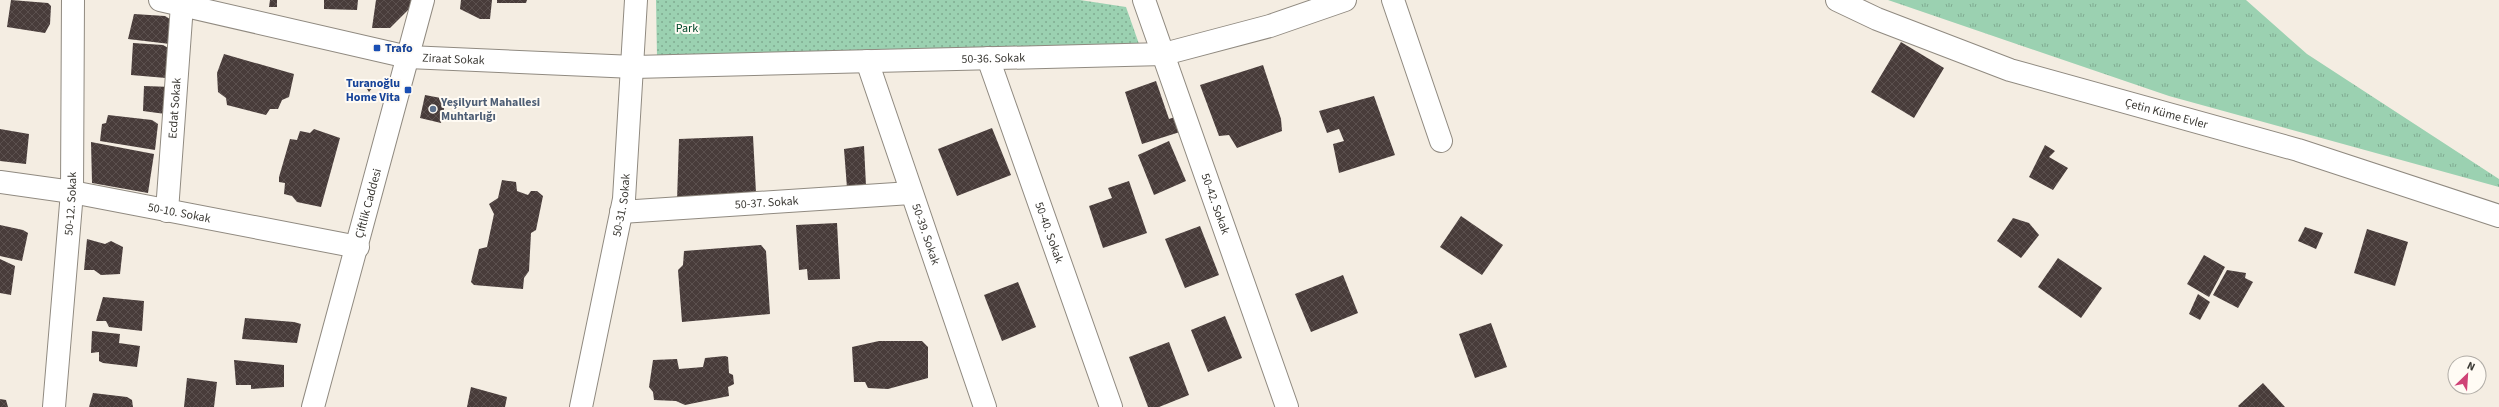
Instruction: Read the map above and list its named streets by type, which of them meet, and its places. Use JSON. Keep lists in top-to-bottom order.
{
  "streets": {
    "street": [
      "50-36. Sokak",
      "Ziraat Sokak",
      "Ecdat Sokak",
      "Çetin Küme Evler",
      "50-37. Sokak",
      "50-12. Sokak",
      "Çiftlik Caddesi",
      "50-42. Sokak",
      "50-31. Sokak",
      "50-10. Sokak",
      "50-40. Sokak",
      "50-39. Sokak"
    ]
  },
  "crossings": [
    ["50-36. Sokak", "Ziraat Sokak"],
    ["50-36. Sokak", "50-42. Sokak"],
    ["50-36. Sokak", "50-31. Sokak"],
    ["50-36. Sokak", "50-40. Sokak"],
    ["50-36. Sokak", "50-39. Sokak"],
    ["Ziraat Sokak", "Ecdat Sokak"],
    ["Ziraat Sokak", "Çiftlik Caddesi"],
    ["Ziraat Sokak", "50-31. Sokak"],
    ["Ecdat Sokak", "50-10. Sokak"],
    ["50-37. Sokak", "50-31. Sokak"],
    ["50-37. Sokak", "50-39. Sokak"],
    ["50-12. Sokak", "50-10. Sokak"],
    ["Çiftlik Caddesi", "50-10. Sokak"]
  ],
  "parks": ["Park"],
  "places": {
    "transit": ["Trafo", "Turanoğlu Home Vita"],
    "other": ["Yeşilyurt Mahallesi Muhtarlığı"]
  },
  "north": "top right"
}
